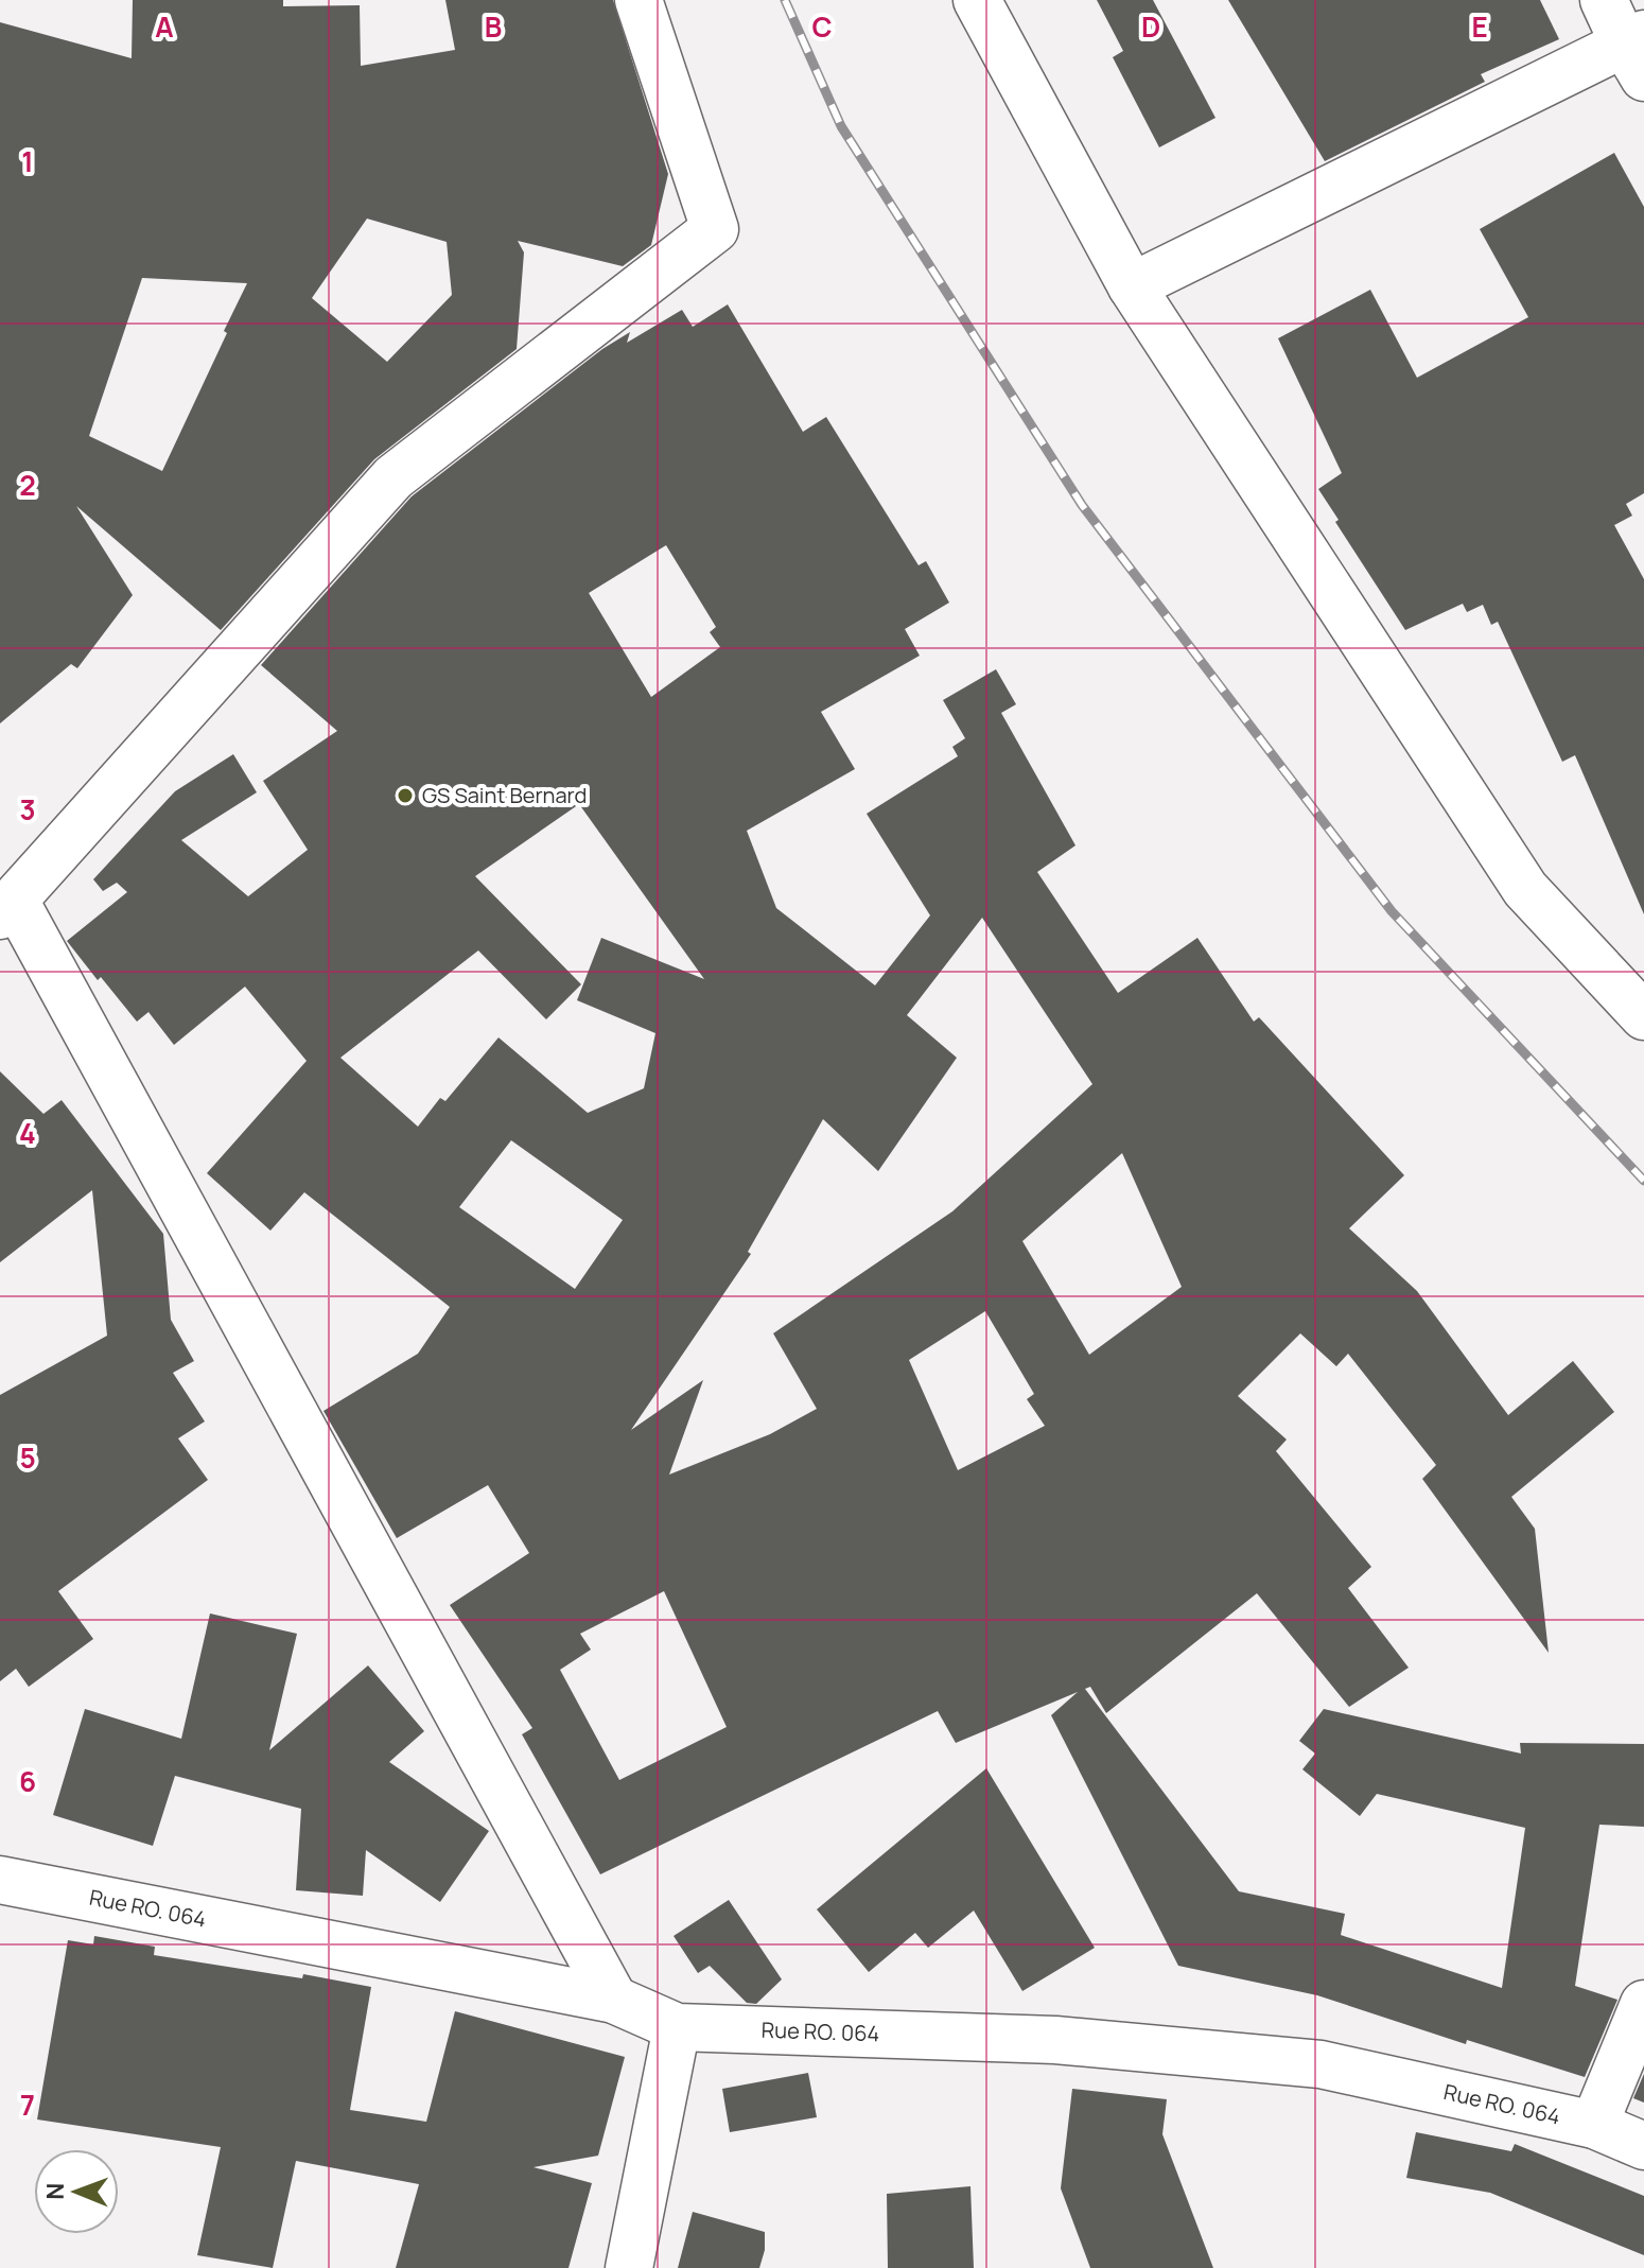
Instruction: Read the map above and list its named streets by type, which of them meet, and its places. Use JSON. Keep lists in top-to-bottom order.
{
  "streets": {
    "street": ["Rue RO. 064"]
  },
  "places": ["GS Saint Bernard"],
  "north": "left",
  "grid": {
    "columns": [
      "A",
      "B",
      "C",
      "D",
      "E"
    ],
    "rows": [
      "1",
      "2",
      "3",
      "4",
      "5",
      "6",
      "7"
    ]
  }
}
